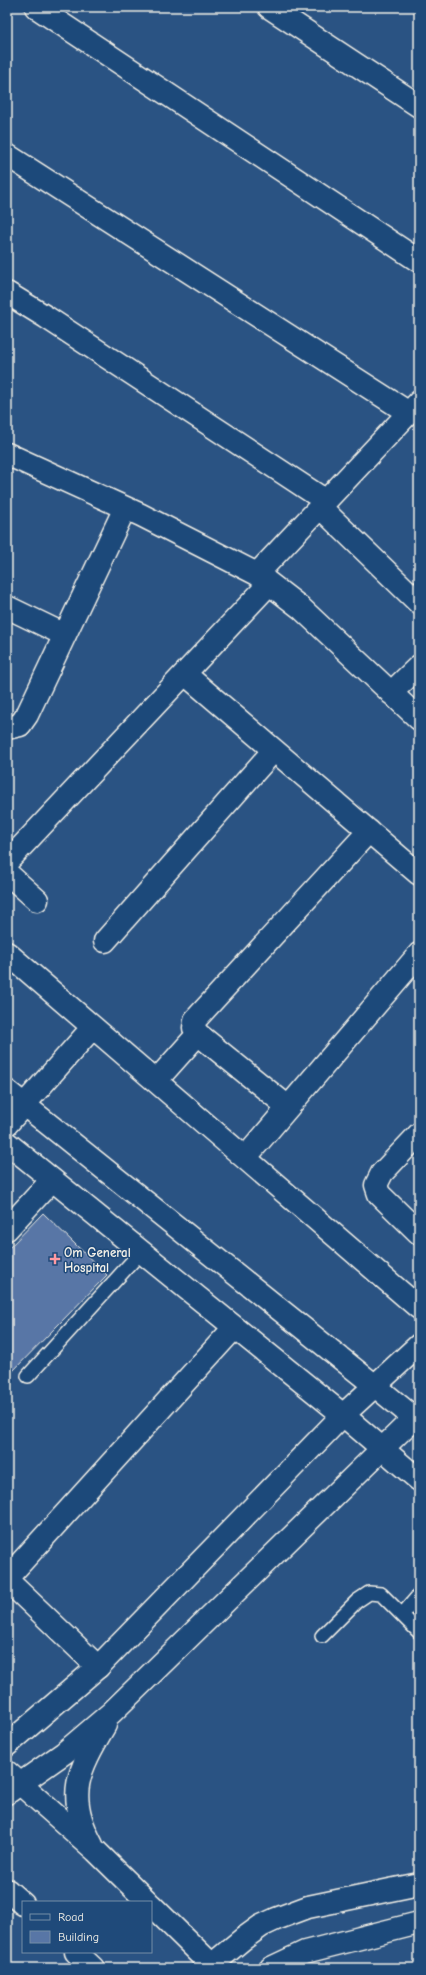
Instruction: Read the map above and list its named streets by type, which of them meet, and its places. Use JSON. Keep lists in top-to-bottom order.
{
  "places": {
    "health": ["Om General Hospital"]
  },
  "legend": ["Road", "Building"]
}
